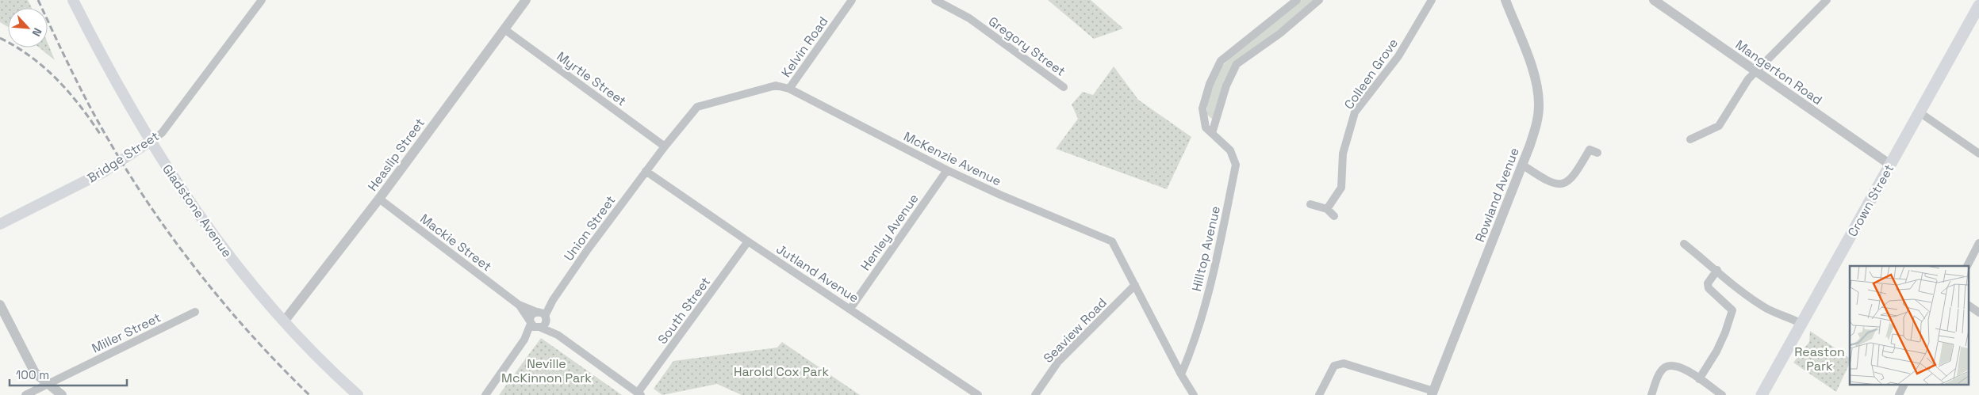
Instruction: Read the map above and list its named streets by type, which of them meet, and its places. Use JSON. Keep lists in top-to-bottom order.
{
  "streets": {
    "main road": ["Bridge Street", "Crown Street", "Gladstone Avenue"],
    "street": [
      "Gregory Street",
      "Kelvin Road",
      "Mangerton Road",
      "Colleen Grove",
      "Myrtle Street",
      "Heaslip Street",
      "McKenzie Avenue",
      "Rowland Avenue",
      "Union Street",
      "Henley Avenue",
      "Mackie Street",
      "Hilltop Avenue",
      "Jutland Avenue",
      "South Street",
      "Seaview Road",
      "Miller Street"
    ]
  },
  "crossings": [
    ["Kelvin Road", "McKenzie Avenue"],
    ["Mangerton Road", "Crown Street"],
    ["Myrtle Street", "Heaslip Street"],
    ["Myrtle Street", "McKenzie Avenue"],
    ["Heaslip Street", "Gladstone Avenue"],
    ["Heaslip Street", "Mackie Street"],
    ["Bridge Street", "Gladstone Avenue"],
    ["McKenzie Avenue", "Union Street"],
    ["McKenzie Avenue", "Henley Avenue"],
    ["McKenzie Avenue", "Hilltop Avenue"],
    ["McKenzie Avenue", "Jutland Avenue"],
    ["McKenzie Avenue", "Seaview Road"],
    ["Union Street", "Jutland Avenue"],
    ["Henley Avenue", "Jutland Avenue"],
    ["Jutland Avenue", "South Street"]
  ],
  "parks": ["Reaston Park", "Neville McKinnon Park", "Harold Cox Park"],
  "scale_bar": "100 m",
  "north": "bottom right"
}
